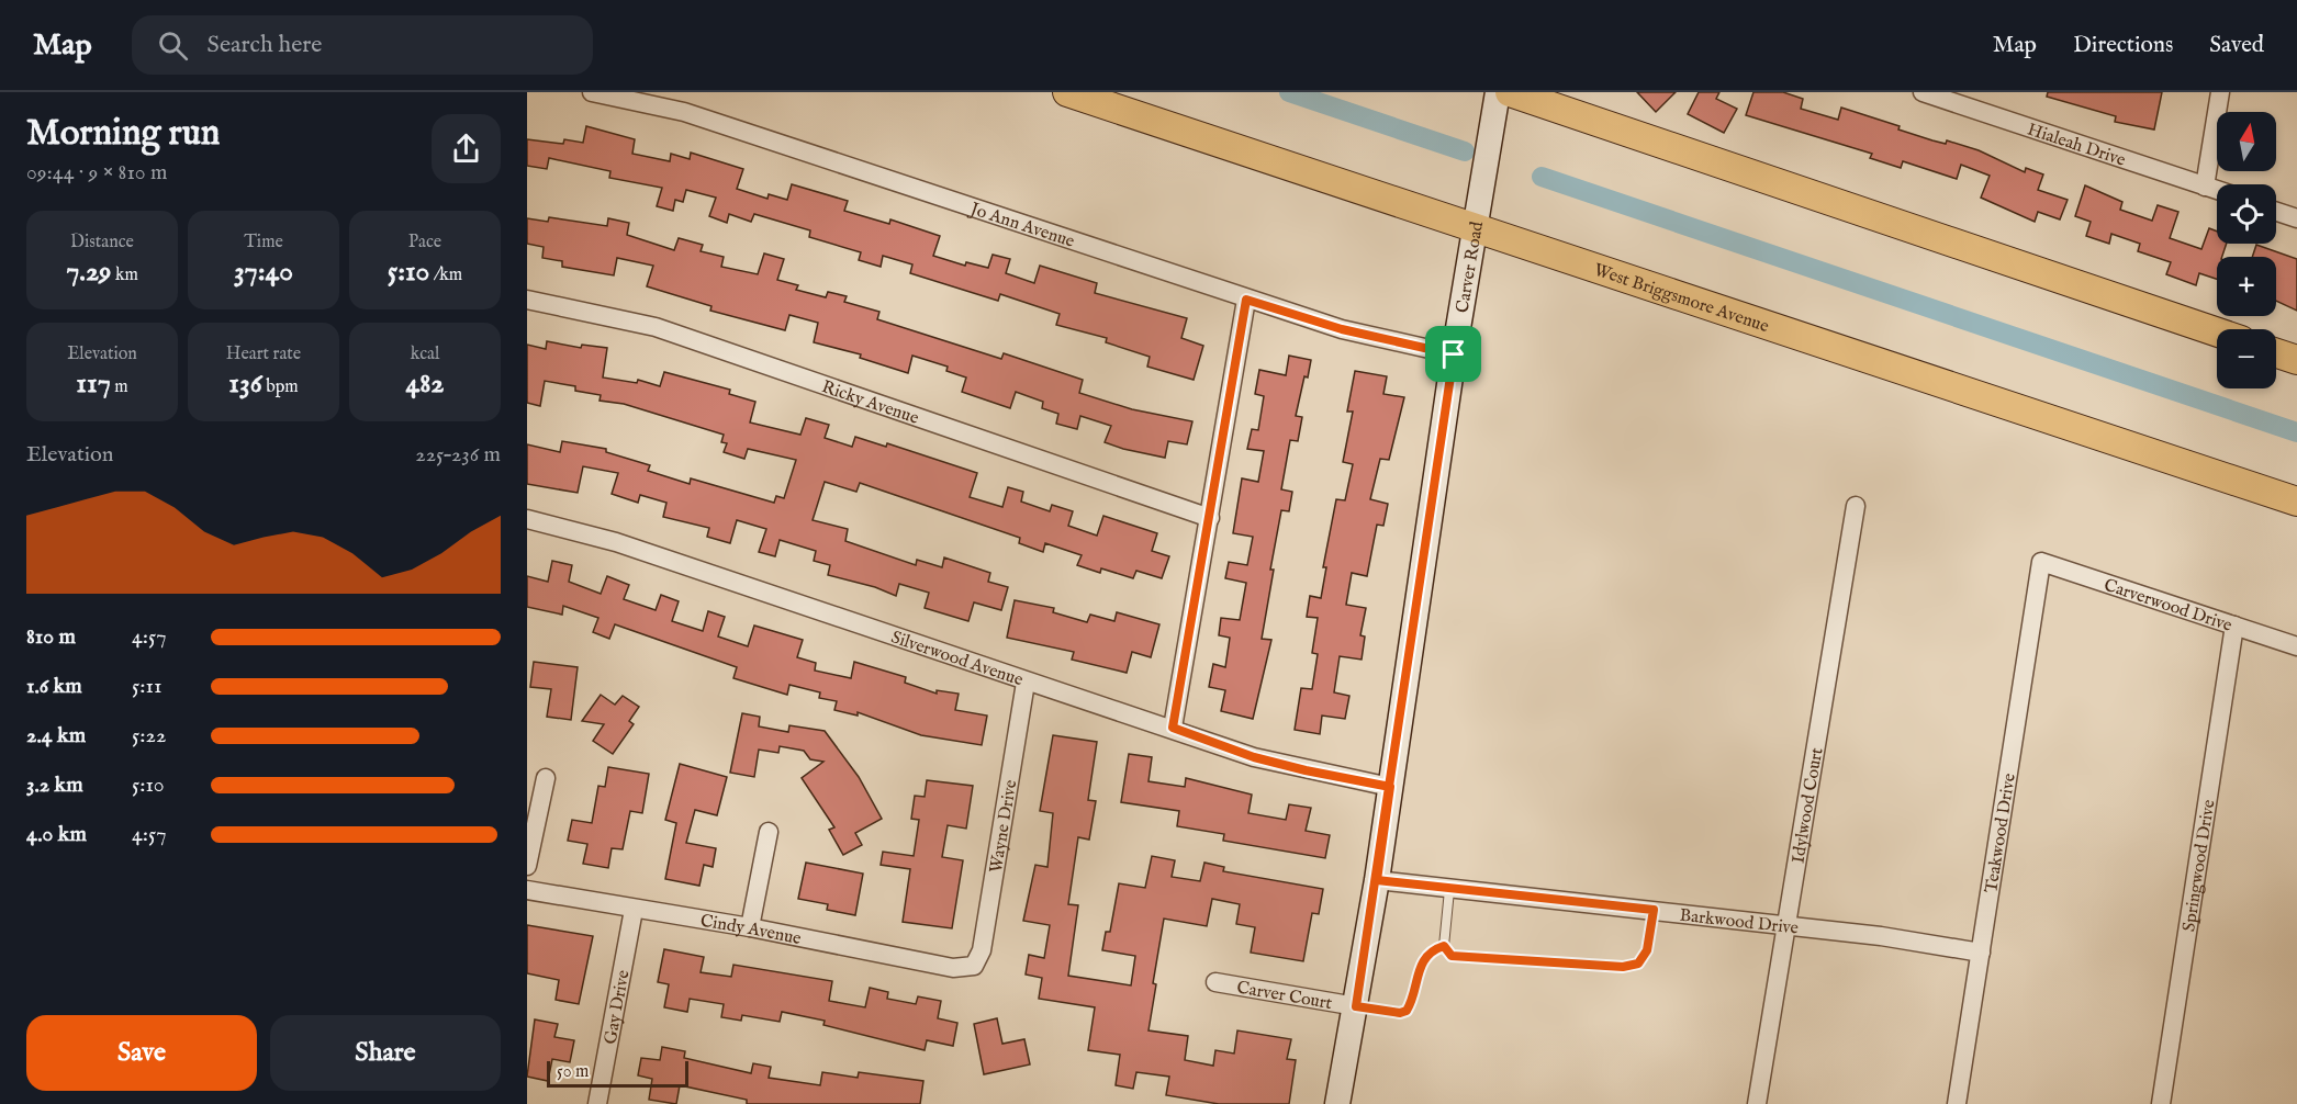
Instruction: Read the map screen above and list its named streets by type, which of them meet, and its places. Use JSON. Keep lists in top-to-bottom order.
{
  "streets": {
    "main road": ["West Briggsmore Avenue"],
    "street": [
      "Hialeah Drive",
      "Jo Ann Avenue",
      "Carver Road",
      "Ricky Avenue",
      "Carverwood Drive",
      "Silverwood Avenue",
      "Idylwood Court",
      "Wayne Drive",
      "Teakwood Drive",
      "Springwood Drive",
      "Barkwood Drive",
      "Cindy Avenue",
      "Carver Court",
      "Gay Drive"
    ]
  },
  "crossings": [
    ["Jo Ann Avenue", "Carver Road"],
    ["Carver Road", "West Briggsmore Avenue"],
    ["Carver Road", "Silverwood Avenue"],
    ["Carver Road", "Barkwood Drive"],
    ["Carver Road", "Carver Court"],
    ["Carverwood Drive", "Teakwood Drive"],
    ["Carverwood Drive", "Springwood Drive"],
    ["Silverwood Avenue", "Wayne Drive"],
    ["Idylwood Court", "Barkwood Drive"],
    ["Wayne Drive", "Cindy Avenue"],
    ["Teakwood Drive", "Barkwood Drive"],
    ["Cindy Avenue", "Gay Drive"]
  ],
  "scale_bar": "50 m",
  "north": "top",
  "page": {
    "header": "Map",
    "search": "Search here",
    "nav": ["Map", "Directions", "Saved"],
    "heading": ["Morning run", "09:44 · 9 × 810 m"],
    "map_buttons": ["+", "−"],
    "stats": [
      ["Distance", "7.29 km"],
      ["Time", "37:40"],
      ["Pace", "5:10 /km"],
      ["Elevation", "117 m"],
      ["Heart rate", "136 bpm"],
      ["kcal", "482"]
    ],
    "chart": ["Elevation", "225–236 m"],
    "list": [
      {
        "name": "810 m",
        "note": "4:57"
      },
      {
        "name": "1.6 km",
        "note": "5:11"
      },
      {
        "name": "2.4 km",
        "note": "5:22"
      },
      {
        "name": "3.2 km",
        "note": "5:10"
      },
      {
        "name": "4.0 km",
        "note": "4:57"
      }
    ],
    "buttons": ["Save", "Share"],
    "scale": "50 m"
  }
}
